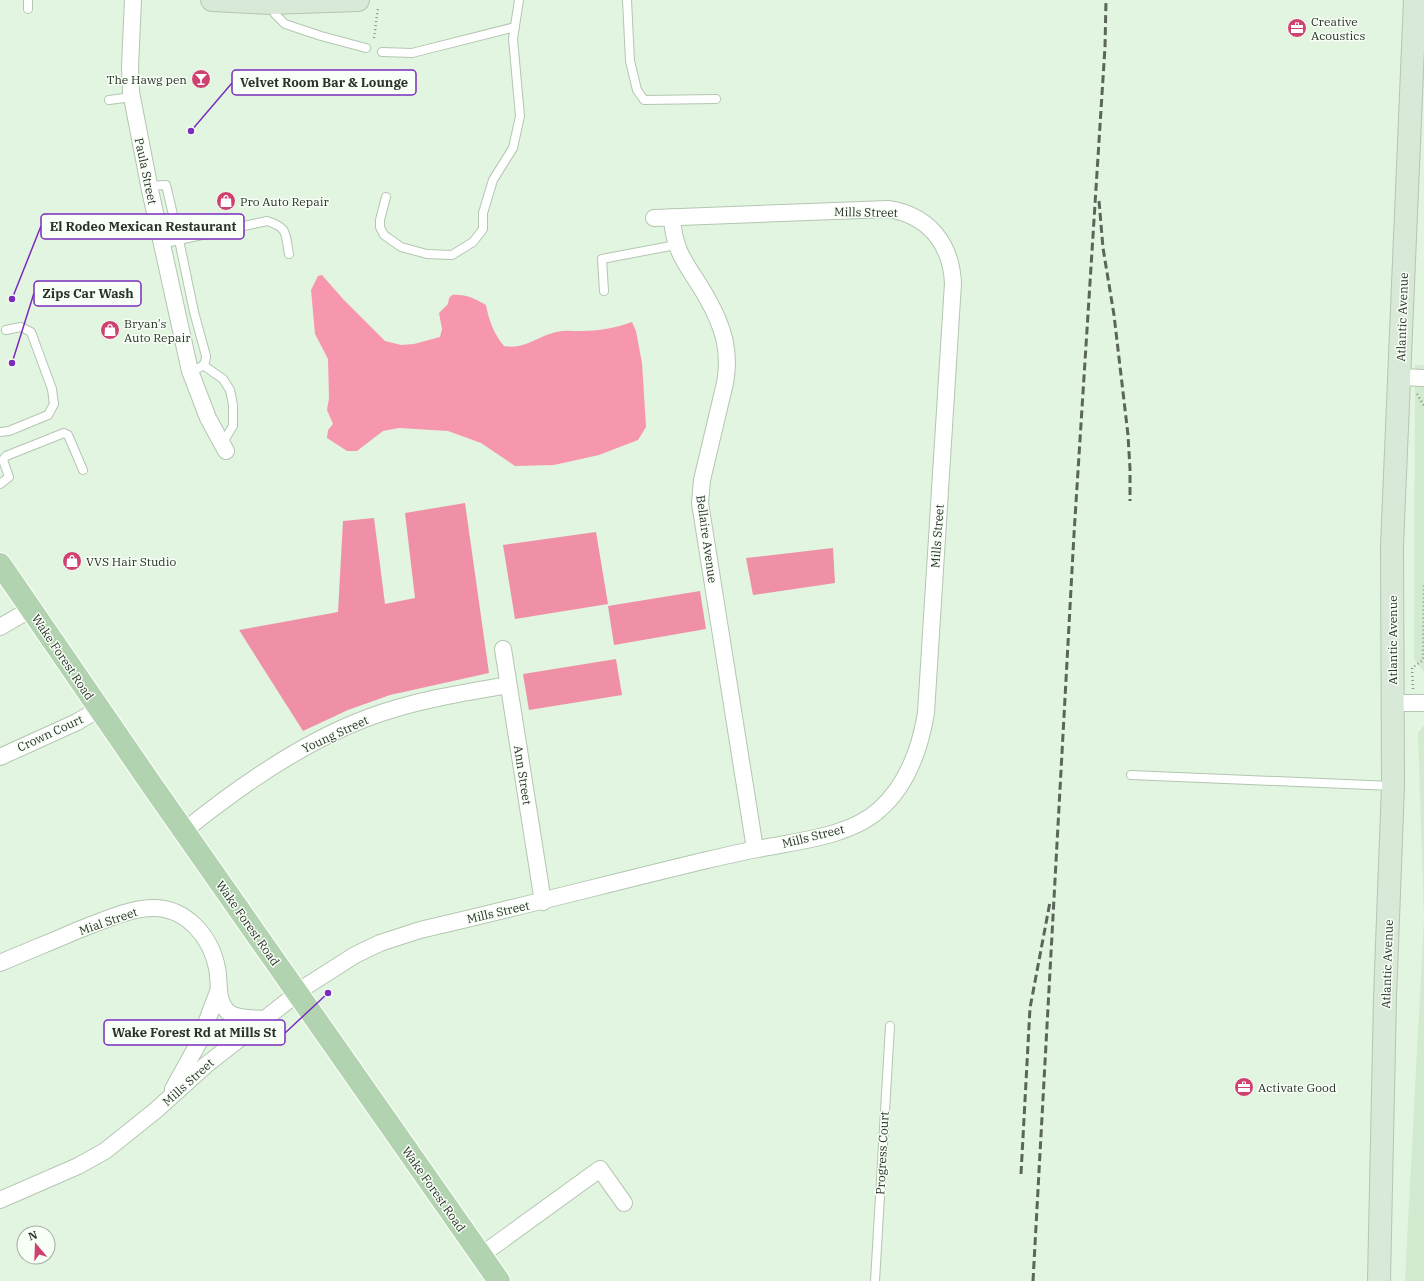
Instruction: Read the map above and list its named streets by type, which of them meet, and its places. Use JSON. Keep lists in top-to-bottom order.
{
  "streets": {
    "main road": ["Atlantic Avenue", "Wake Forest Road"],
    "street": [
      "Paula Street",
      "Mills Street",
      "Bellaire Avenue",
      "Crown Court",
      "Young Street",
      "Ann Street",
      "Mial Street"
    ],
    "lane": ["Progress Court"]
  },
  "crossings": [
    ["Mills Street", "Bellaire Avenue"],
    ["Mills Street", "Wake Forest Road"],
    ["Mills Street", "Ann Street"],
    ["Mills Street", "Mial Street"],
    ["Wake Forest Road", "Crown Court"],
    ["Wake Forest Road", "Young Street"],
    ["Young Street", "Ann Street"]
  ],
  "places": {
    "office": ["Creative Acoustics", "Activate Good"],
    "bar": ["The Hawg pen"],
    "other": [
      "Velvet Room Bar & Lounge",
      "El Rodeo Mexican Restaurant",
      "Zips Car Wash",
      "Wake Forest Rd at Mills St"
    ],
    "shop": ["Pro Auto Repair", "Bryan's Auto Repair", "VVS Hair Studio"]
  },
  "north": "top"
}
